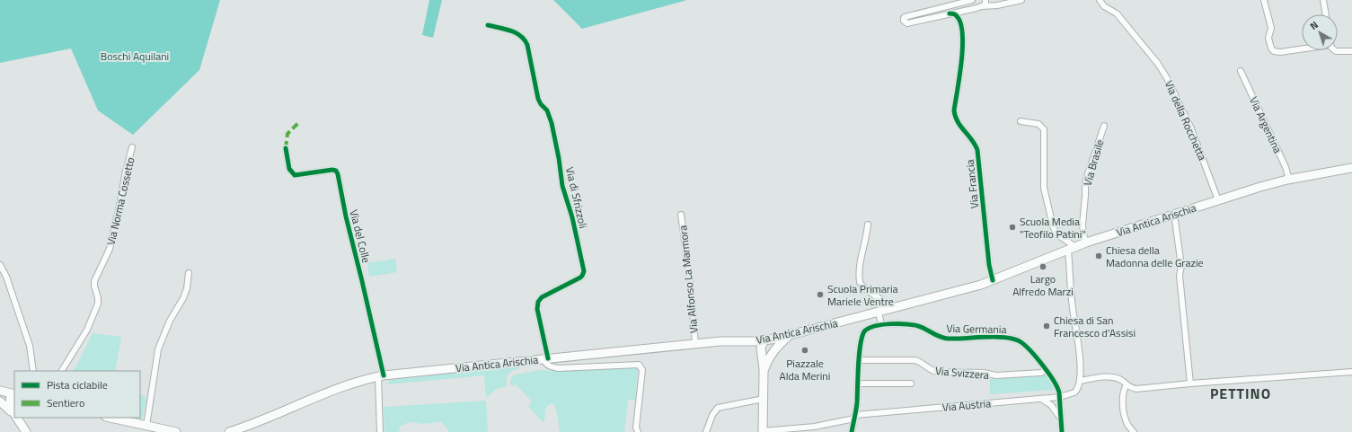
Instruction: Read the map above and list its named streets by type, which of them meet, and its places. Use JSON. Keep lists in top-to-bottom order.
{
  "streets": {
    "main road": ["Via Antica Arischia"],
    "street": [
      "Via della Rocchetta",
      "Via Argentina",
      "Via Brasile",
      "Via Francia",
      "Via di Sfrizzoli",
      "Via Norma Cossetto",
      "Via del Colle",
      "Via Alfonso La Marmora",
      "Via Germania",
      "Via Svizzera",
      "Via Austria"
    ]
  },
  "crossings": [
    ["Via della Rocchetta", "Via Antica Arischia"],
    ["Via Argentina", "Via Antica Arischia"],
    ["Via Brasile", "Via Antica Arischia"],
    ["Via Francia", "Via Antica Arischia"],
    ["Via di Sfrizzoli", "Via Antica Arischia"],
    ["Via Antica Arischia", "Via del Colle"],
    ["Via Antica Arischia", "Via Alfonso La Marmora"],
    ["Via Germania", "Via Svizzera"],
    ["Via Germania", "Via Austria"]
  ],
  "districts": ["PETTINO"],
  "parks": ["Boschi Aquilani"],
  "places": [
    "Scuola Media \"Teofilo Patini\"",
    "Chiesa della Madonna delle Grazie",
    "Largo Alfredo Marzi",
    "Scuola Primaria Mariele Ventre",
    "Chiesa di San Francesco d'Assisi",
    "Piazzale Alda Merini"
  ],
  "legend": ["Pista ciclabile", "Sentiero"],
  "north": "top left"
}
